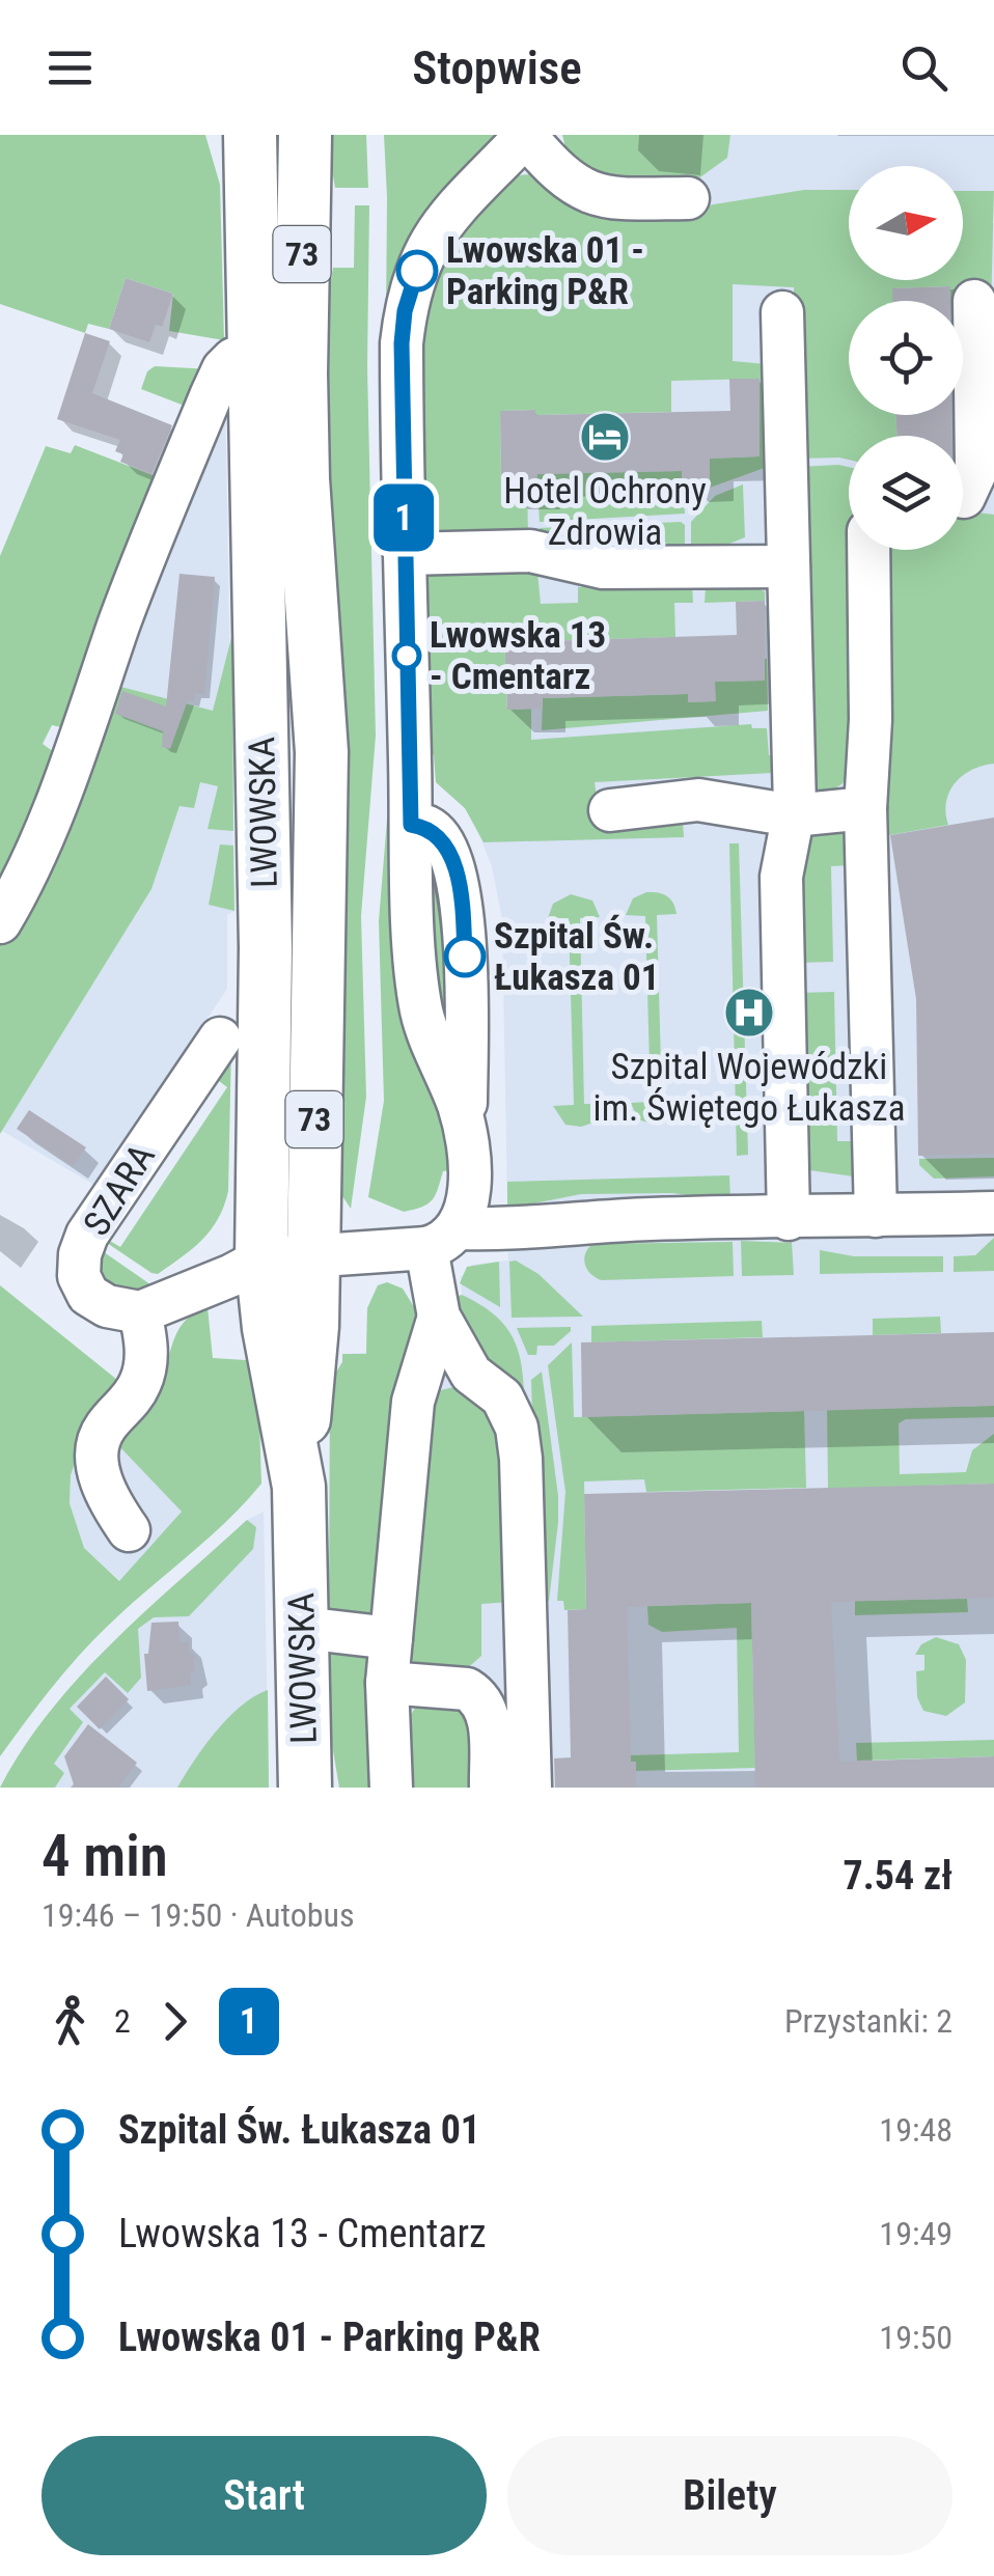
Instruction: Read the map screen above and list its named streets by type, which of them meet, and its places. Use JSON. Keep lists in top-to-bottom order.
{
  "streets": {
    "main road": ["73", "LWOWSKA"],
    "street": ["SZARA"]
  },
  "places": {
    "other": ["Lwowska 01 - Parking P&R", "Lwowska 13 - Cmentarz", "Szpital Św. Łukasza 01"],
    "hotel": ["Hotel Ochrony Zdrowia"],
    "hospital": ["Szpital Wojewódzki im. Świętego Łukasza"]
  },
  "lines": ["bus line 1"],
  "north": "right",
  "page": {
    "header": "Stopwise",
    "on_map": "1",
    "heading": ["4 min", "19:46 – 19:50 · Autobus", "7.54 zł"],
    "legs": ["2", "1", "Przystanki: 2"],
    "list": [
      {
        "name": "Szpital Św. Łukasza 01",
        "value": "19:48"
      },
      {
        "name": "Lwowska 13 - Cmentarz",
        "value": "19:49"
      },
      {
        "name": "Lwowska 01 - Parking P&R",
        "value": "19:50"
      }
    ],
    "buttons": ["Start", "Bilety"]
  }
}
